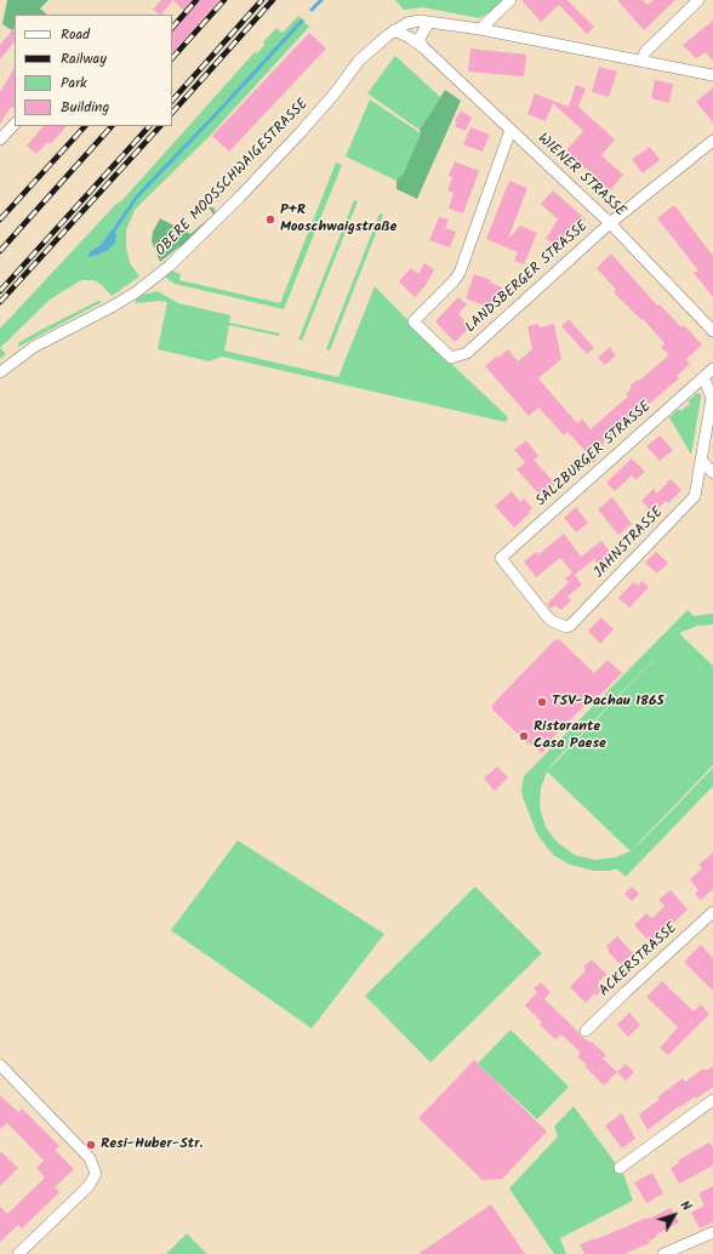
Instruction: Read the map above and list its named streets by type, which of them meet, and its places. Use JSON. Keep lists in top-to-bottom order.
{
  "streets": {
    "street": [
      "WIENER STRASSE",
      "OBERE MOOSSCHWAIGESTRASSE",
      "LANDSBERGER STRASSE",
      "SALZBURGER STRASSE",
      "JAHNSTRASSE",
      "ACKERSTRASSE"
    ]
  },
  "crossings": [
    ["WIENER STRASSE", "OBERE MOOSSCHWAIGESTRASSE"],
    ["WIENER STRASSE", "LANDSBERGER STRASSE"],
    ["SALZBURGER STRASSE", "JAHNSTRASSE"]
  ],
  "places": [
    "P+R Mooschwaigstraße",
    "TSV-Dachau 1865",
    "Ristorante Casa Paese",
    "Resi-Huber-Str."
  ],
  "legend": [
    "Road",
    "Railway",
    "Park",
    "Building"
  ],
  "north": "top right"
}
